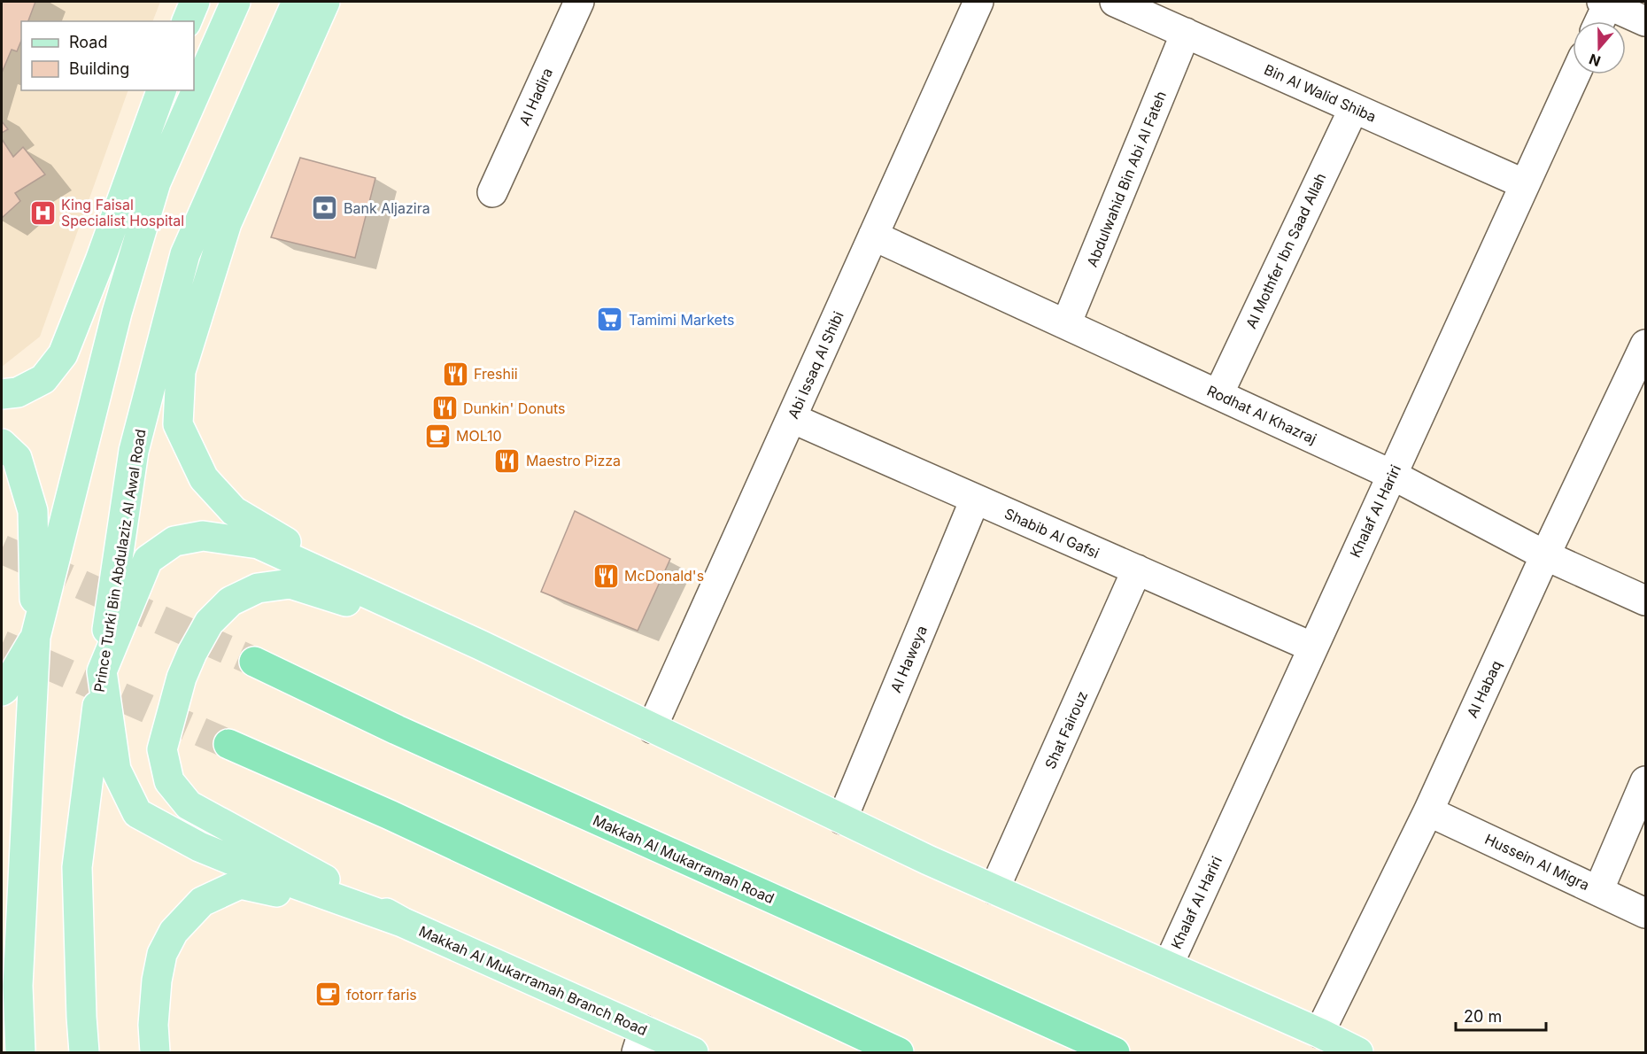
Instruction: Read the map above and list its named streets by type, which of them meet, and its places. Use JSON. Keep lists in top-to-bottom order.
{
  "streets": {
    "highway": ["Makkah Al Mukarramah Road"],
    "main road": ["Prince Turki Bin Abdulaziz Al Awal Road", "Makkah Al Mukarramah Branch Road"],
    "street": [
      "Bin Al Walid Shiba",
      "Al Hadira",
      "Abdulwahid Bin Abi Al Fateh",
      "Al Mothfer Ibn Saad Allah",
      "Abi Issaq Al Shibi",
      "Rodhat Al Khazraj",
      "Khalaf Al Hariri",
      "Shabib Al Gafsi",
      "Al Haweya",
      "Al Habaq",
      "Shat Fairouz",
      "Hussein Al Migra"
    ]
  },
  "crossings": [
    ["Bin Al Walid Shiba", "Abdulwahid Bin Abi Al Fateh"],
    ["Bin Al Walid Shiba", "Al Mothfer Ibn Saad Allah"],
    ["Bin Al Walid Shiba", "Khalaf Al Hariri"],
    ["Abdulwahid Bin Abi Al Fateh", "Rodhat Al Khazraj"],
    ["Al Mothfer Ibn Saad Allah", "Rodhat Al Khazraj"],
    ["Abi Issaq Al Shibi", "Rodhat Al Khazraj"],
    ["Abi Issaq Al Shibi", "Shabib Al Gafsi"],
    ["Rodhat Al Khazraj", "Khalaf Al Hariri"],
    ["Rodhat Al Khazraj", "Al Habaq"],
    ["Khalaf Al Hariri", "Shabib Al Gafsi"],
    ["Shabib Al Gafsi", "Al Haweya"],
    ["Shabib Al Gafsi", "Shat Fairouz"],
    ["Al Habaq", "Hussein Al Migra"]
  ],
  "places": {
    "bank": ["Bank Aljazira"],
    "hospital": ["King Faisal Specialist Hospital"],
    "supermarket": ["Tamimi Markets"],
    "restaurant": [
      "Freshii",
      "Dunkin' Donuts",
      "Maestro Pizza",
      "McDonald's"
    ],
    "cafe": ["MOL10", "fotorr faris"]
  },
  "legend": ["Road", "Building"],
  "scale_bar": "20 m",
  "north": "bottom"
}
